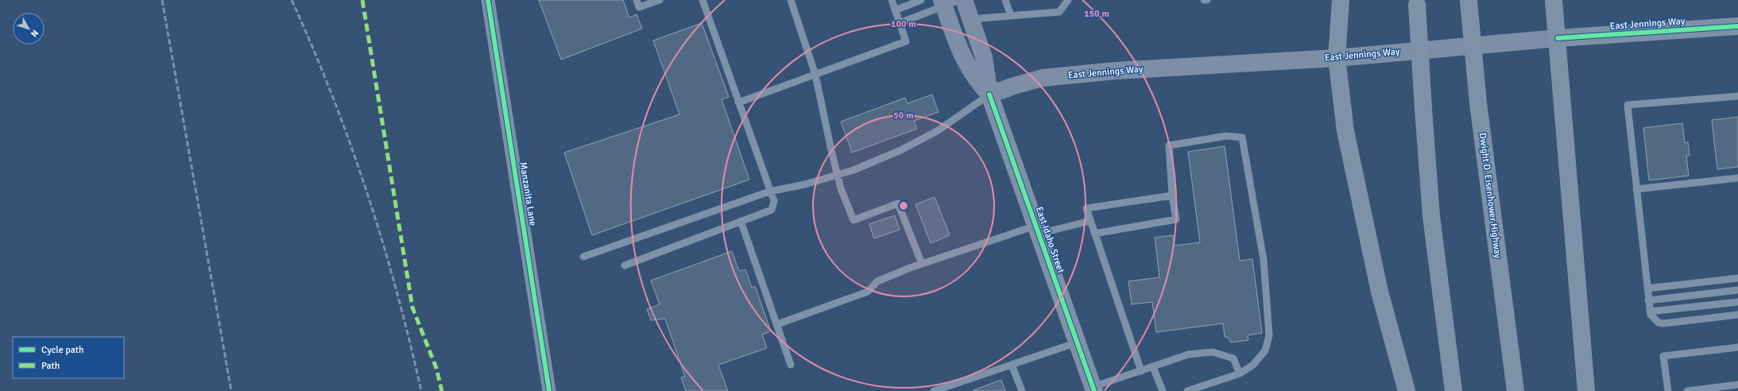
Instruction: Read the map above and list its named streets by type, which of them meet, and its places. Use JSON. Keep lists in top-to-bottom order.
{
  "streets": {
    "highway": ["Dwight D. Eisenhower Highway"],
    "main road": ["East Jennings Way", "East Idaho Street"],
    "street": ["Manzanita Lane"]
  },
  "crossings": [
    ["East Jennings Way", "East Idaho Street"]
  ],
  "legend": ["Cycle path", "Path"],
  "north": "bottom right",
  "rings": ["150 m", "100 m", "50 m"]
}
